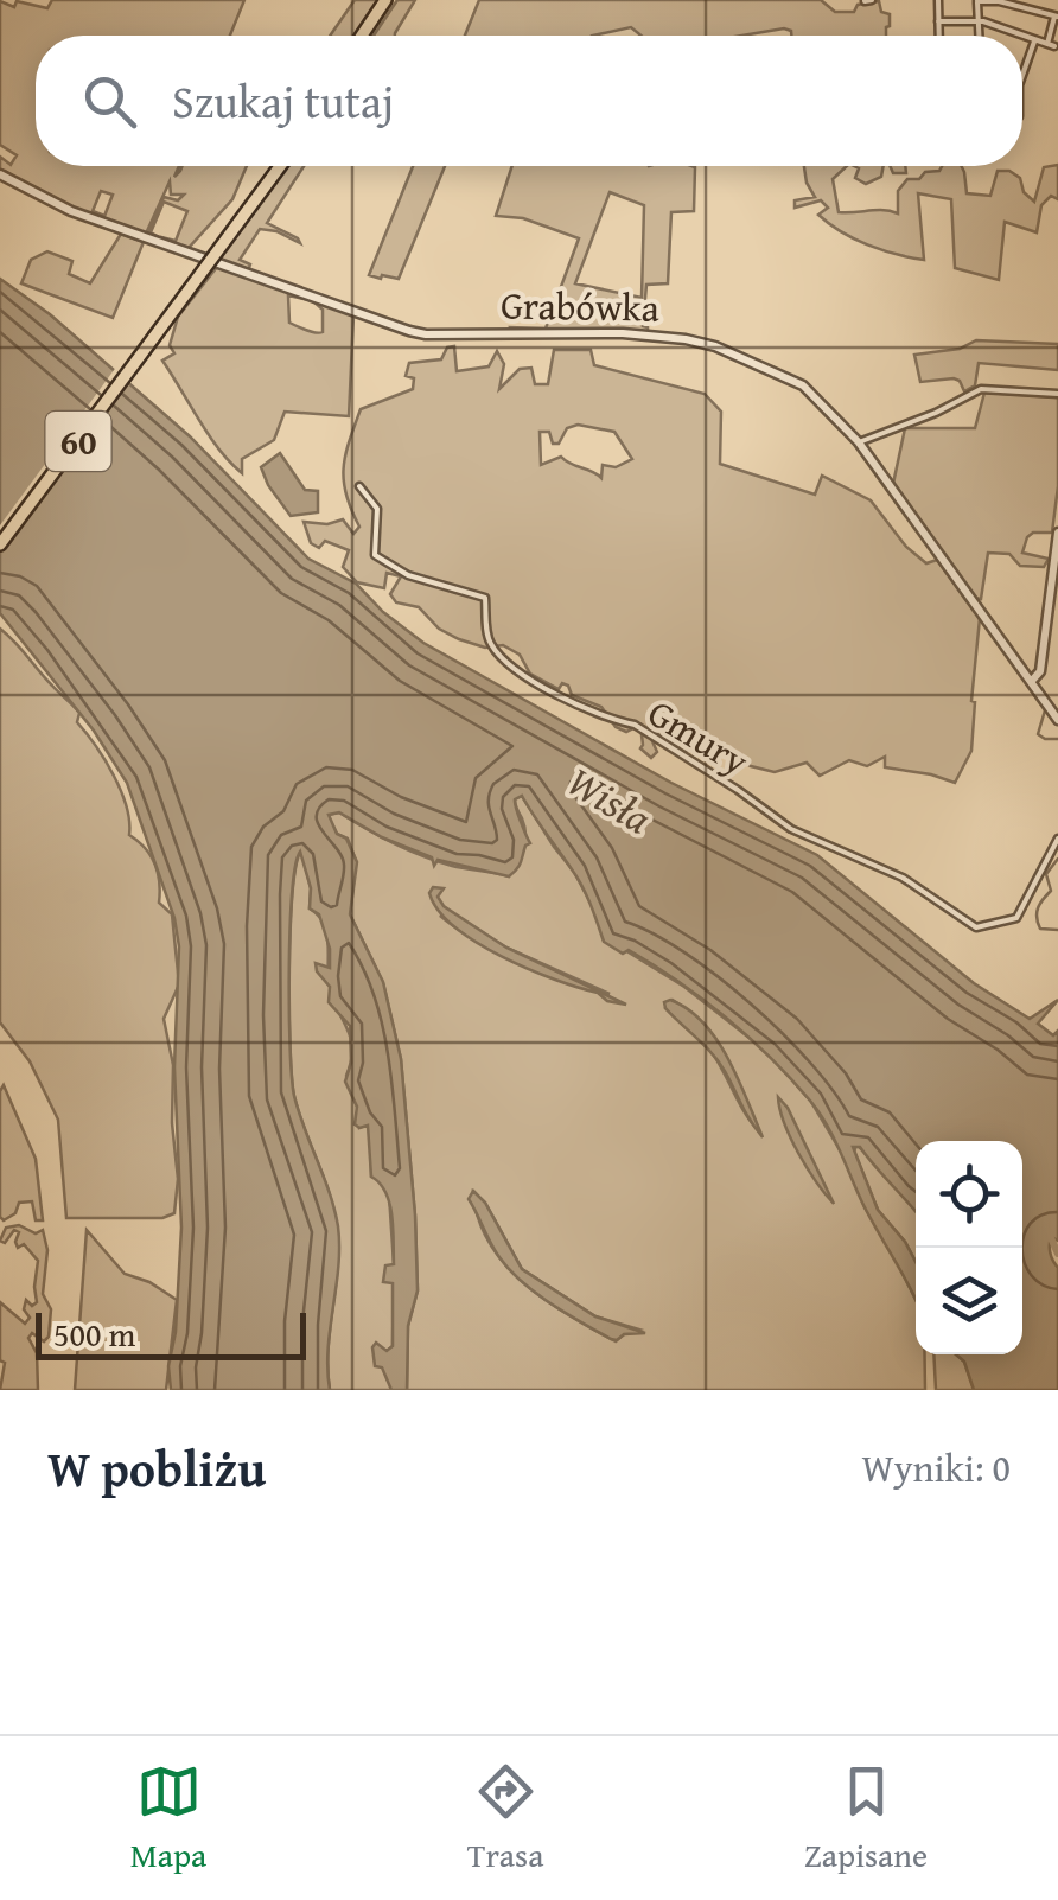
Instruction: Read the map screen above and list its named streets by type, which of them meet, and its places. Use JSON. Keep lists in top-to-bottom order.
{
  "streets": {
    "main road": ["60"],
    "street": ["Grabówka", "Gmury"]
  },
  "water": ["Wisła"],
  "scale_bar": "500 m",
  "page": {
    "search": "Szukaj tutaj",
    "scale": "500 m",
    "heading": ["W pobliżu", "Wyniki: 0"],
    "nav": ["Mapa", "Trasa", "Zapisane"]
  }
}
